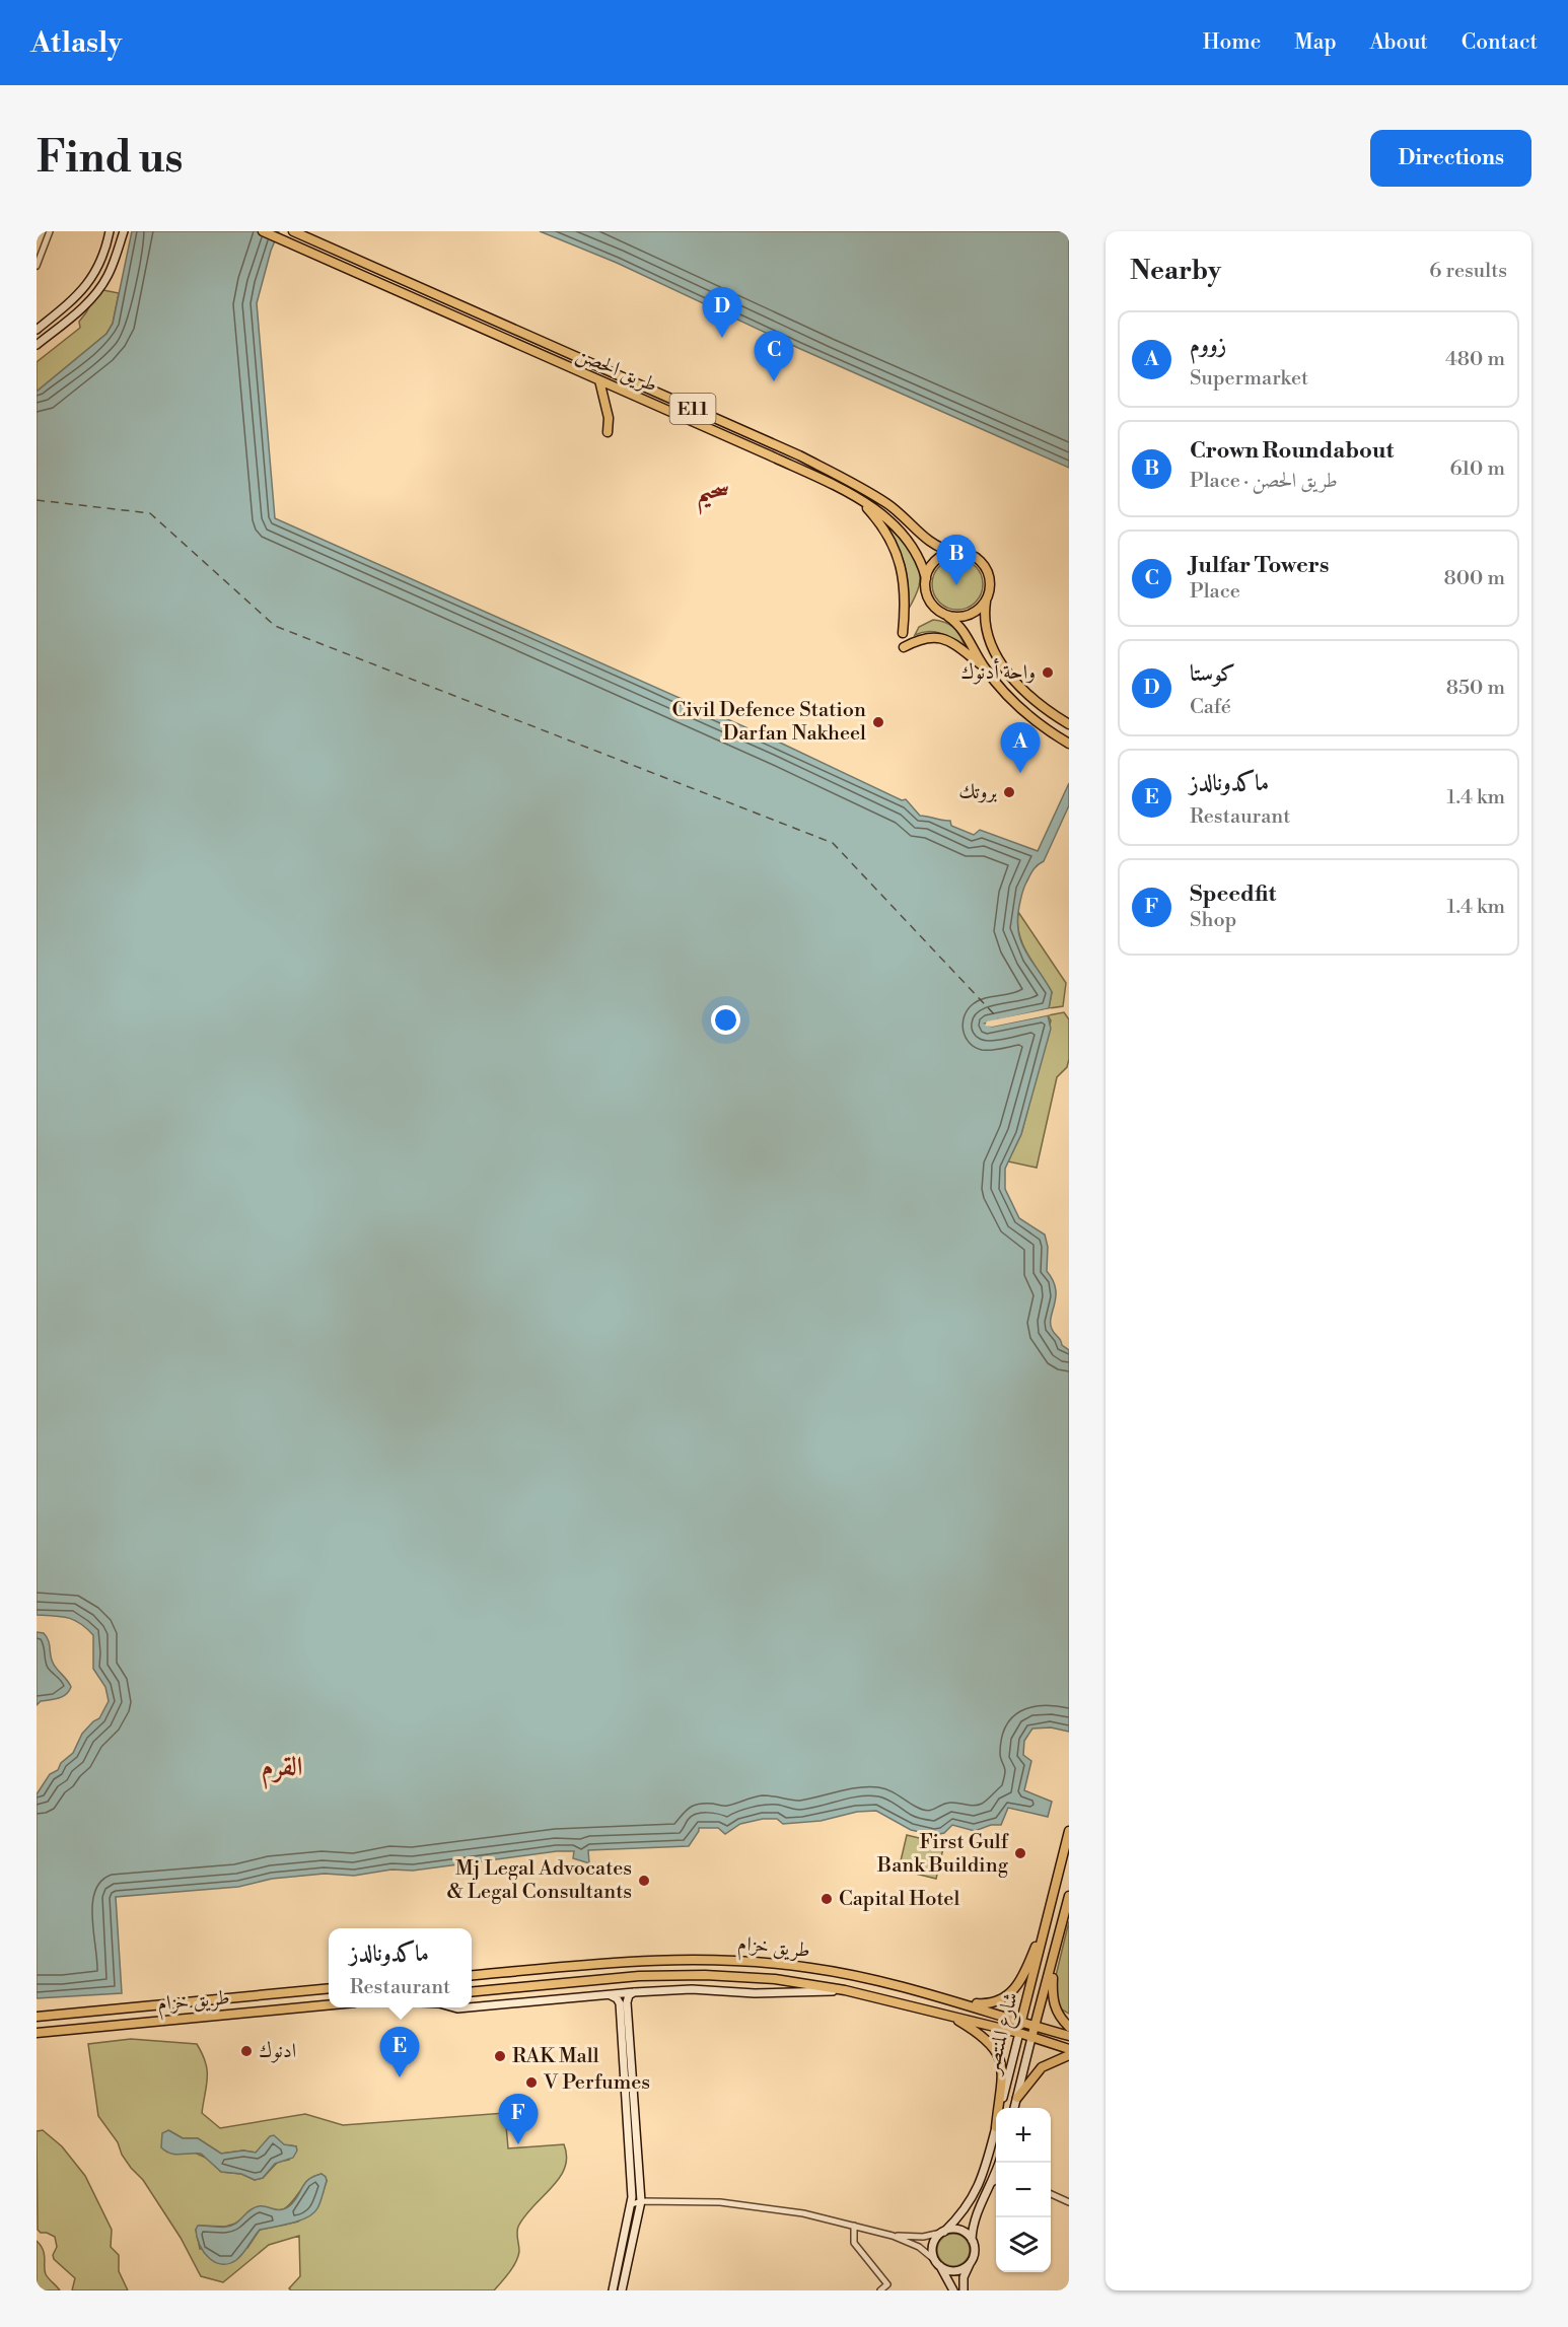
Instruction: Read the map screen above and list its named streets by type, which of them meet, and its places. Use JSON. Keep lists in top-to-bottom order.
{
  "streets": {
    "main road": [
      "طريق الحصن",
      "E11",
      "طريق خزام",
      "شارع المنتصر"
    ]
  },
  "crossings": [
    ["طريق خزام", "شارع المنتصر"]
  ],
  "districts": ["سحيم", "القرم"],
  "places": [
    "واحة أدنوك",
    "Civil Defence Station Darfan Nakheel",
    "بروتك",
    "First Gulf Bank Building",
    "Mj Legal Advocates & Legal Consultants",
    "Capital Hotel",
    "ادنوك",
    "RAK Mall",
    "V Perfumes"
  ],
  "page": {
    "header": "Atlasly",
    "nav": [
      "Home",
      "Map",
      "About",
      "Contact"
    ],
    "buttons": "Directions",
    "title": "Find us",
    "heading": ["Nearby", "6 results"],
    "pins": [
      "D",
      "C",
      "B",
      "A",
      "E",
      "F"
    ],
    "list": [
      {
        "mark": "A",
        "name": "زووم",
        "note": "Supermarket",
        "value": "480 m"
      },
      {
        "mark": "B",
        "name": "Crown Roundabout",
        "note": "Place · طريق الحصن",
        "value": "610 m"
      },
      {
        "mark": "C",
        "name": "Julfar Towers",
        "note": "Place",
        "value": "800 m"
      },
      {
        "mark": "D",
        "name": "كوستا",
        "note": "Café",
        "value": "850 m"
      },
      {
        "mark": "E",
        "name": "ماكدونالدز",
        "note": "Restaurant",
        "value": "1.4 km"
      },
      {
        "mark": "F",
        "name": "Speedfit",
        "note": "Shop",
        "value": "1.4 km"
      }
    ],
    "popup": ["ماكدونالدز", "Restaurant"],
    "map_buttons": ["+", "−"]
  }
}
